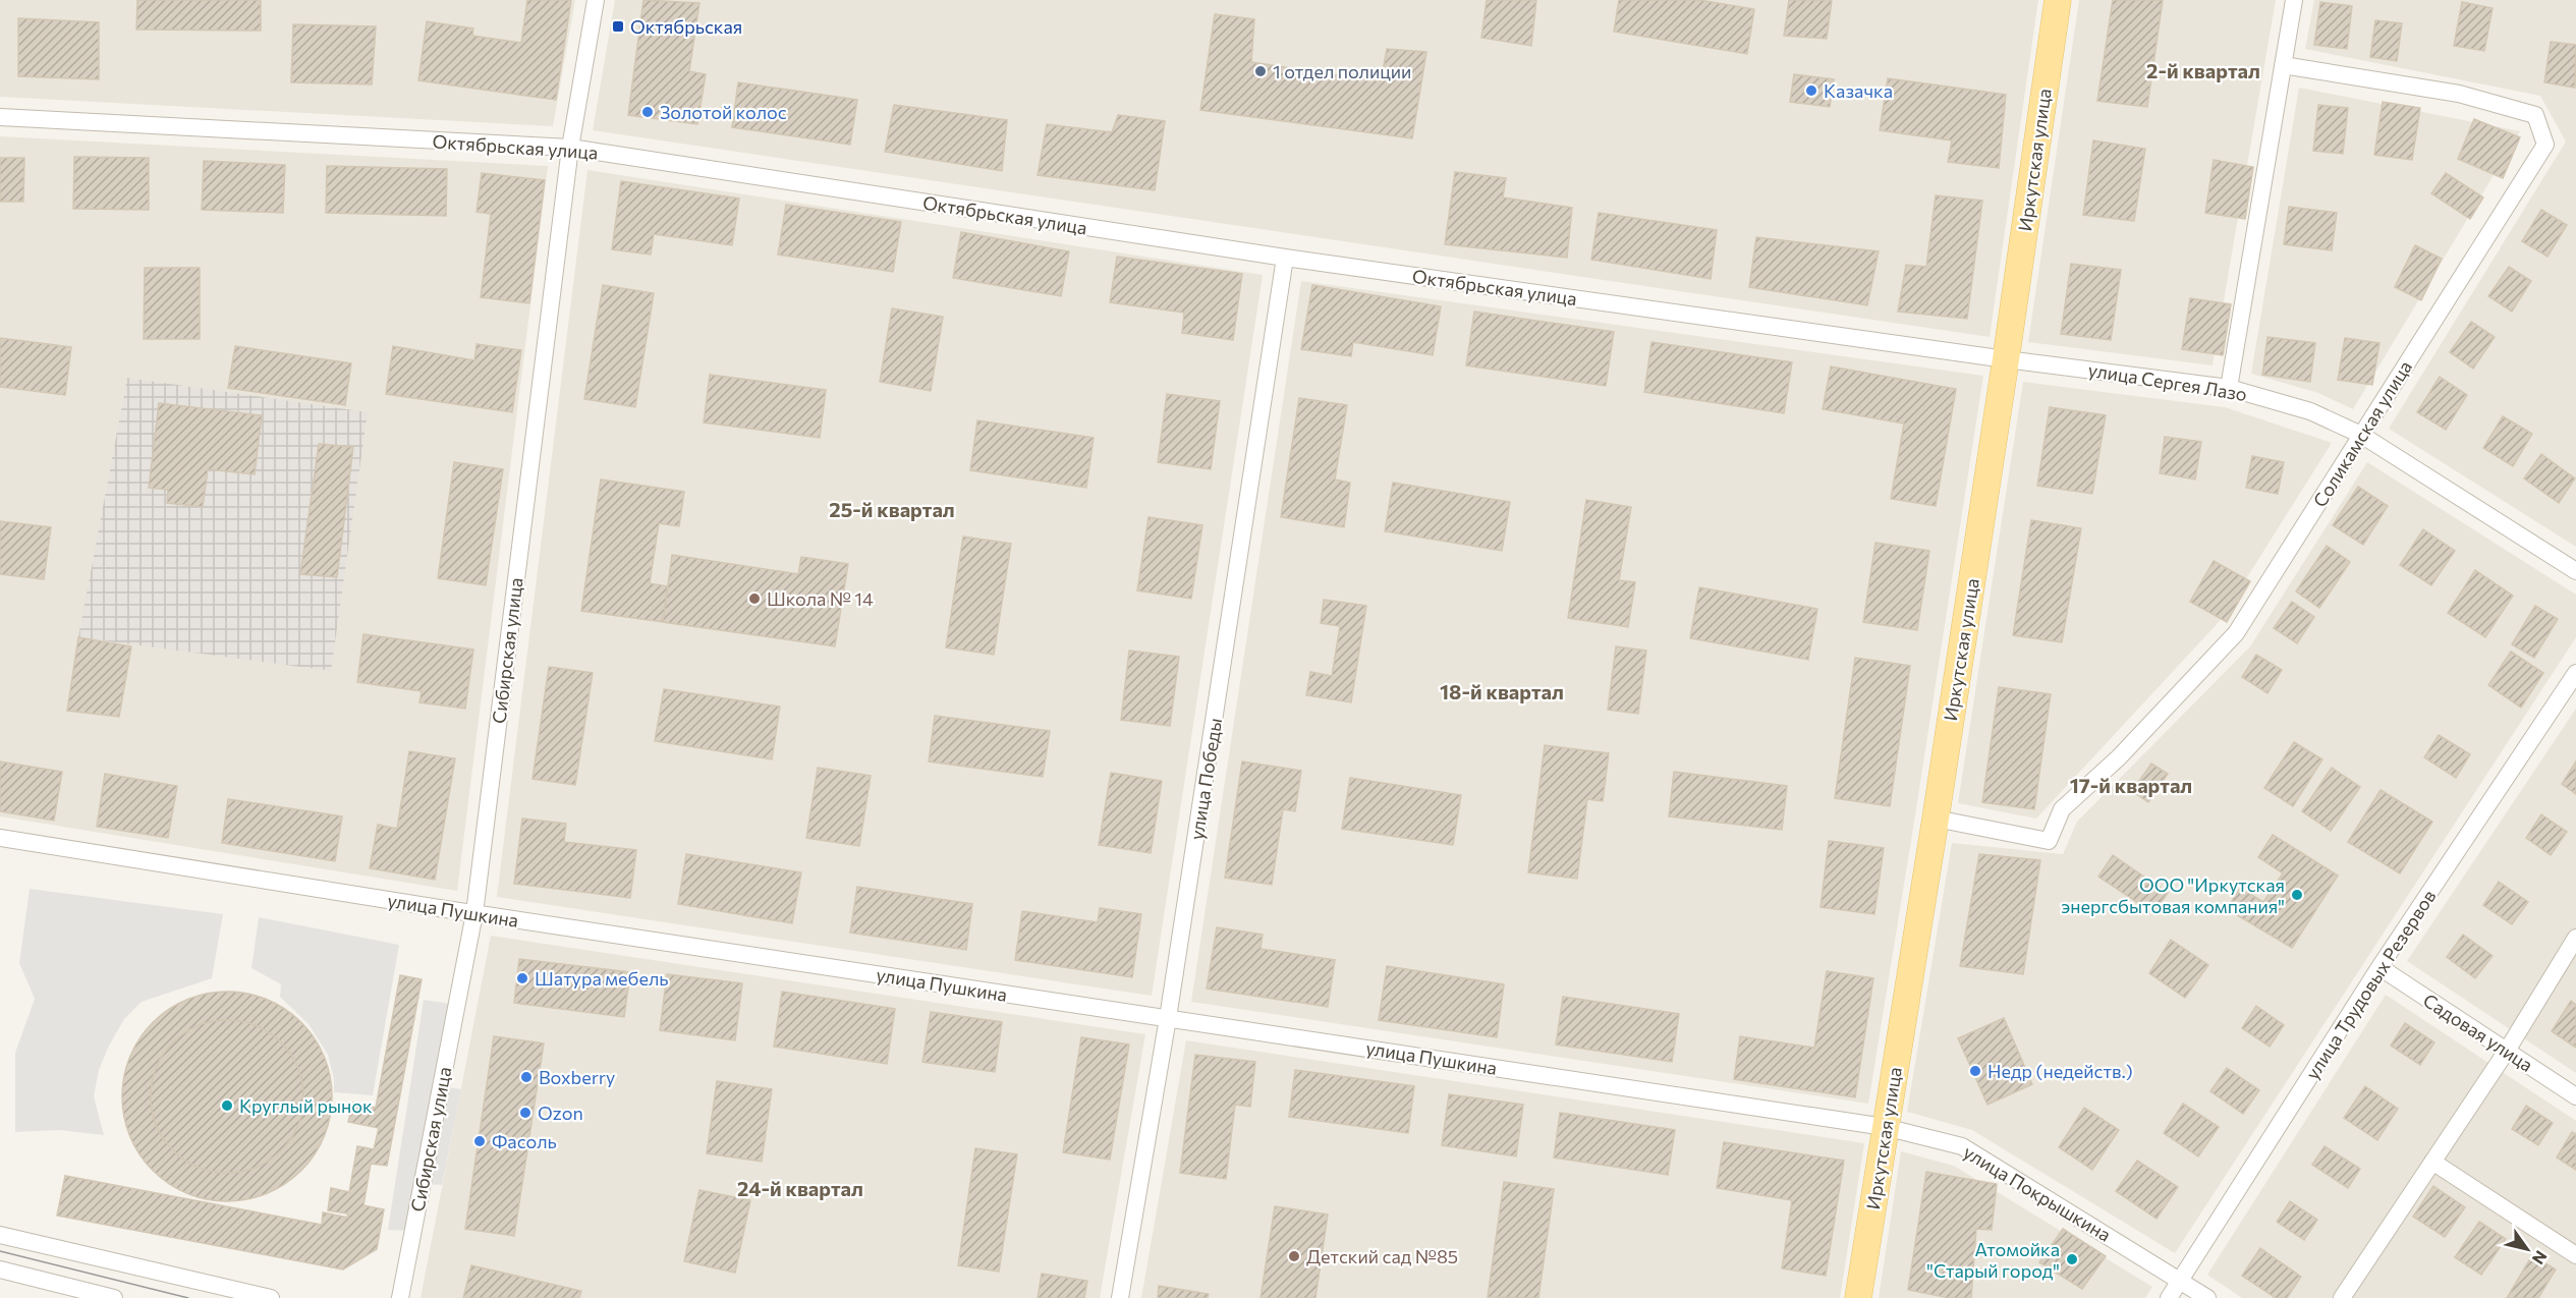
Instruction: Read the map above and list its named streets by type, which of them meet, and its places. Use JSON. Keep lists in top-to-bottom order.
{
  "streets": {
    "main road": ["Иркутская улица"],
    "street": [
      "Октябрьская улица",
      "улица Сергея Лазо",
      "Соликамская улица",
      "Сибирская улица",
      "улица Победы",
      "улица Пушкина",
      "улица Трудовых Резервов",
      "Садовая улица",
      "улица Покрышкина"
    ]
  },
  "crossings": [
    ["Октябрьская улица", "Иркутская улица"],
    ["Октябрьская улица", "улица Сергея Лазо"],
    ["Октябрьская улица", "Сибирская улица"],
    ["Октябрьская улица", "улица Победы"],
    ["Иркутская улица", "улица Сергея Лазо"],
    ["Иркутская улица", "Соликамская улица"],
    ["Иркутская улица", "улица Пушкина"],
    ["Иркутская улица", "улица Покрышкина"],
    ["улица Сергея Лазо", "Соликамская улица"],
    ["Сибирская улица", "улица Пушкина"],
    ["улица Победы", "улица Пушкина"],
    ["улица Пушкина", "улица Покрышкина"],
    ["улица Трудовых Резервов", "Садовая улица"],
    ["улица Трудовых Резервов", "улица Покрышкина"]
  ],
  "districts": [
    "2-й квартал",
    "25-й квартал",
    "18-й квартал",
    "17-й квартал",
    "24-й квартал"
  ],
  "places": {
    "transit": ["Октябрьская"],
    "other": [
      "1 отдел полиции",
      "Казачка",
      "Золотой колос",
      "Школа № 14",
      "ООО \"Иркутская энергсбытовая компания\"",
      "Шатура мебель",
      "Недр (недейств.)",
      "Boxberry",
      "Круглый рынок",
      "Ozon",
      "Фасоль",
      "Детский сад №85",
      "Атомойка \"Старый город\""
    ]
  },
  "north": "bottom right"
}
